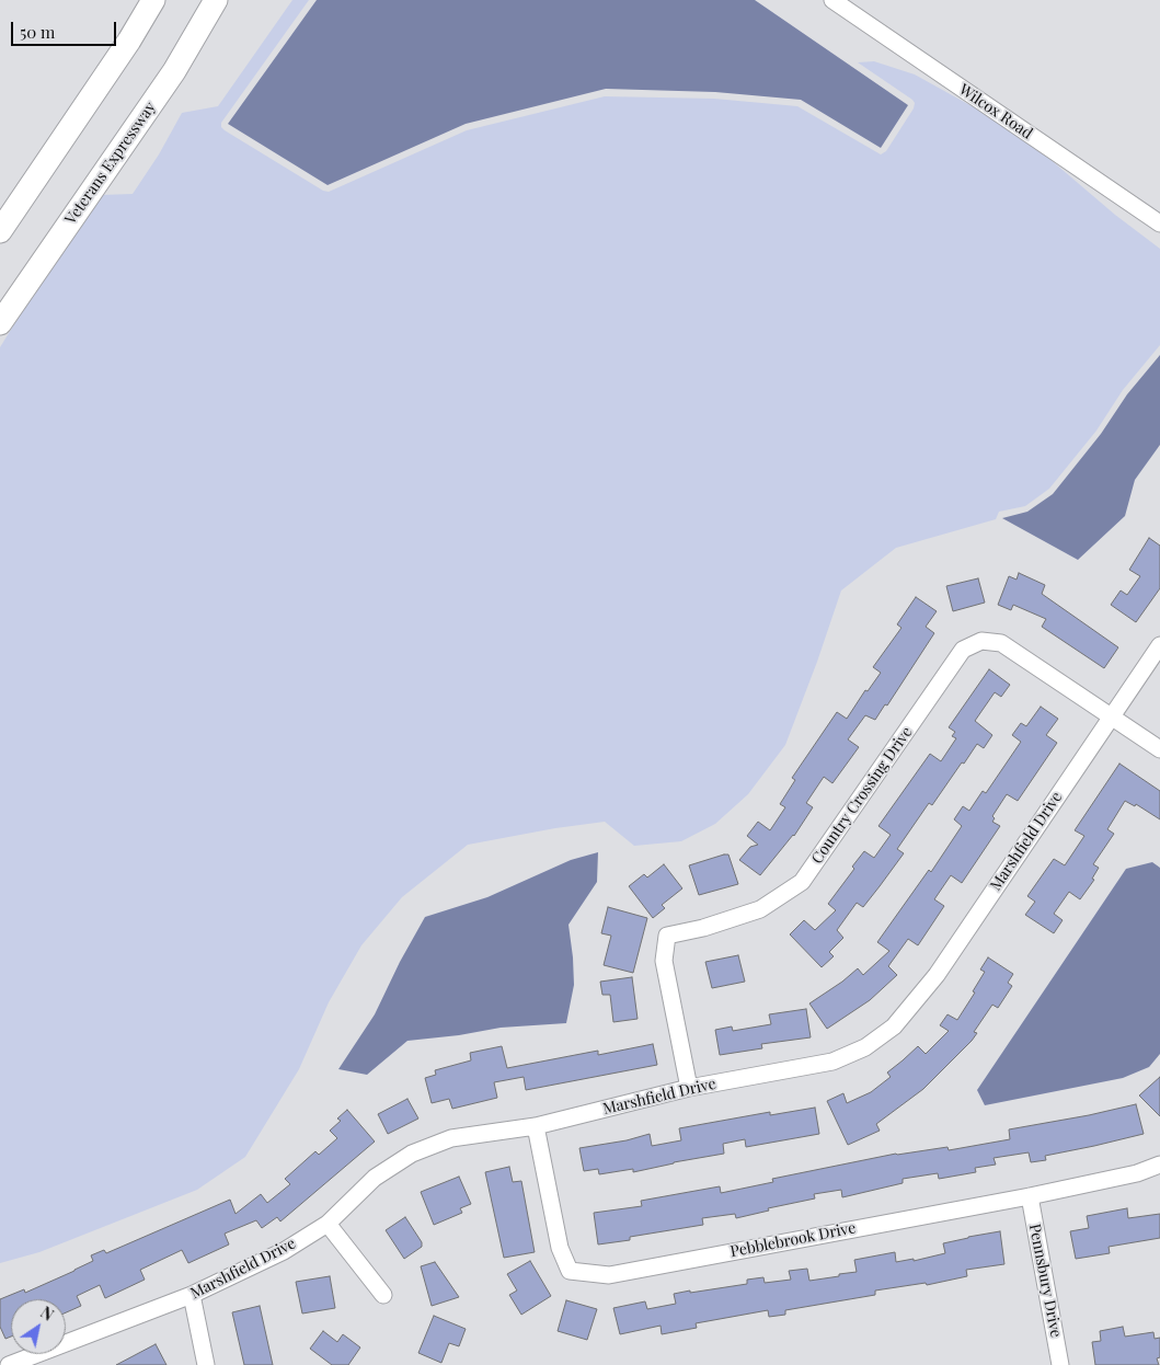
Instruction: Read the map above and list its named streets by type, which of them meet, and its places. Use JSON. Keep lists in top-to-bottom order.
{
  "streets": {
    "highway": ["Veterans Expressway"],
    "street": [
      "Wilcox Road",
      "Country Crossing Drive",
      "Marshfield Drive",
      "Pebblebrook Drive",
      "Pennsbury Drive"
    ]
  },
  "crossings": [
    ["Country Crossing Drive", "Marshfield Drive"],
    ["Marshfield Drive", "Pebblebrook Drive"],
    ["Pebblebrook Drive", "Pennsbury Drive"]
  ],
  "scale_bar": "50 m",
  "north": "top right"
}
